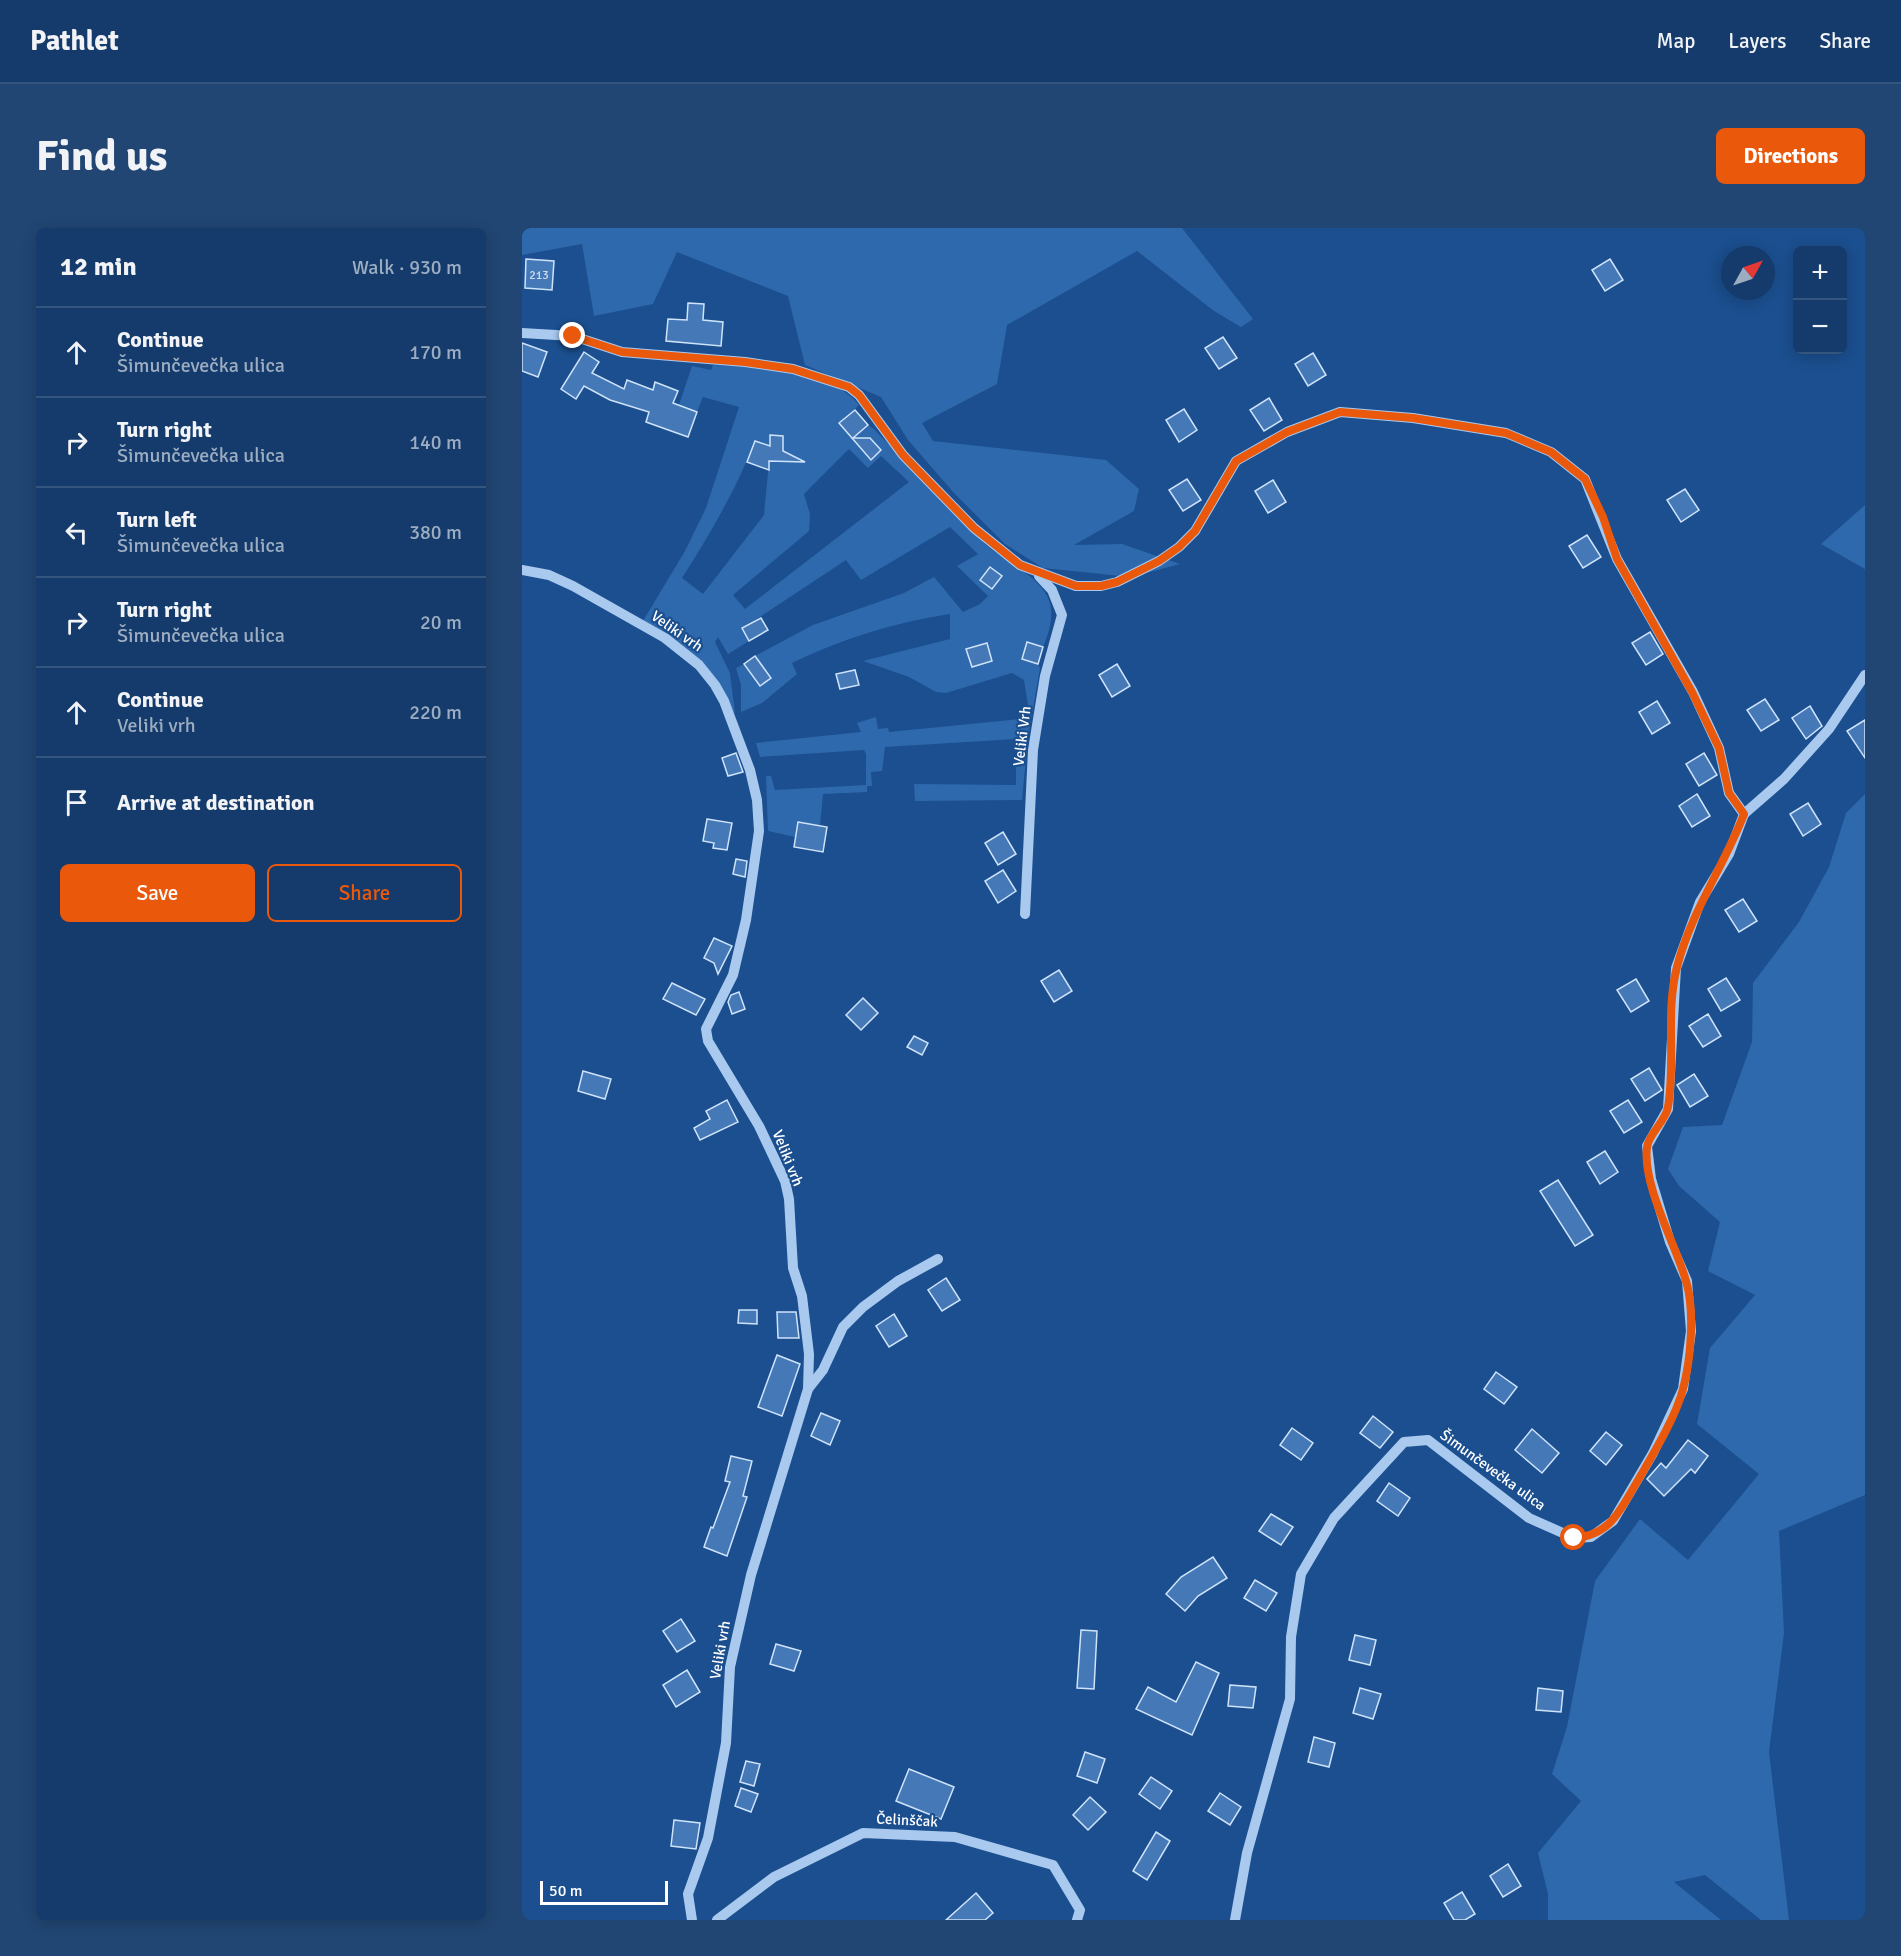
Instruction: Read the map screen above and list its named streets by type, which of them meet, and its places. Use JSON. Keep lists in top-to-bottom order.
{
  "streets": {
    "street": [
      "Veliki vrh",
      "Veliki Vrh",
      "Šimunčevečka ulica",
      "Čelinščak"
    ]
  },
  "house_numbers": ["213"],
  "scale_bar": "50 m",
  "north": "top right",
  "page": {
    "header": "Pathlet",
    "nav": ["Map", "Layers", "Share"],
    "buttons": [
      "Directions",
      ["Save", "Share"]
    ],
    "title": "Find us",
    "heading": ["12 min", "Walk · 930 m"],
    "map_buttons": ["+", "−"],
    "list": [
      ["Continue", "Šimunčevečka ulica", "170 m"],
      ["Turn right", "Šimunčevečka ulica", "140 m"],
      ["Turn left", "Šimunčevečka ulica", "380 m"],
      ["Turn right", "Šimunčevečka ulica", "20 m"],
      ["Continue", "Veliki vrh", "220 m"],
      "Arrive at destination"
    ],
    "scale": "50 m"
  }
}
